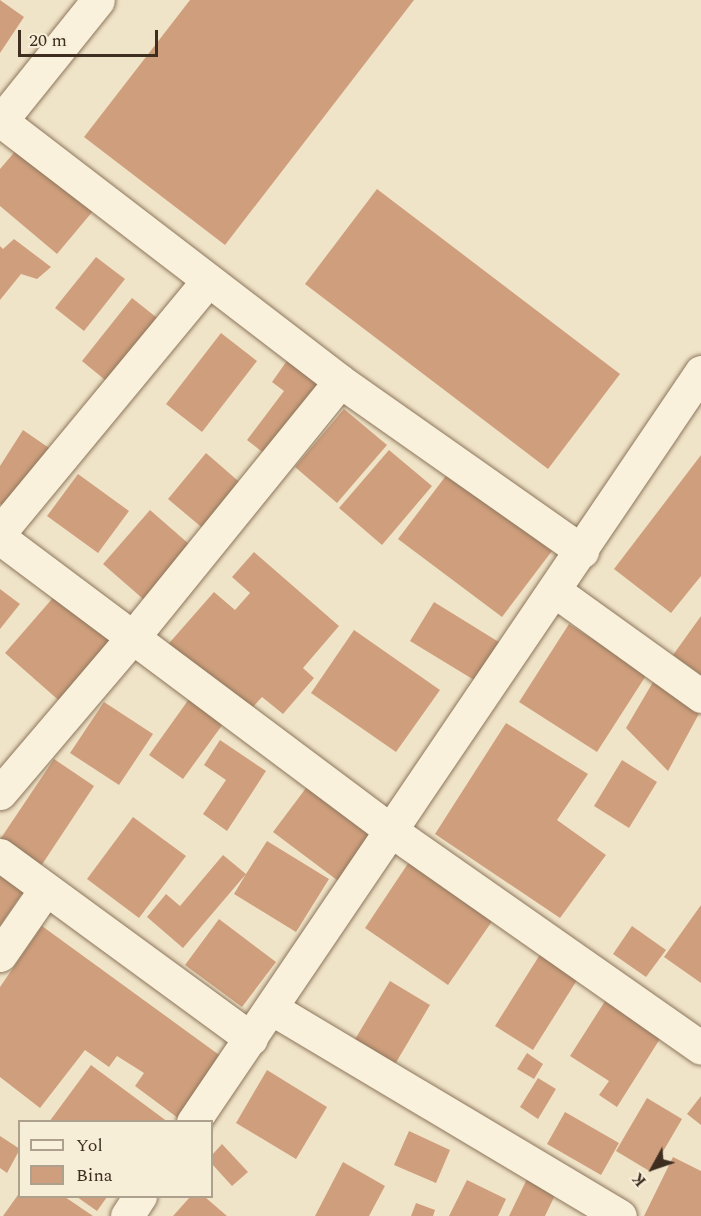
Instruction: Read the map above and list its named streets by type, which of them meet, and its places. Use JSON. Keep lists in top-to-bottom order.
{
  "legend": ["Yol", "Bina"],
  "scale_bar": "20 m",
  "north": "bottom left"
}
